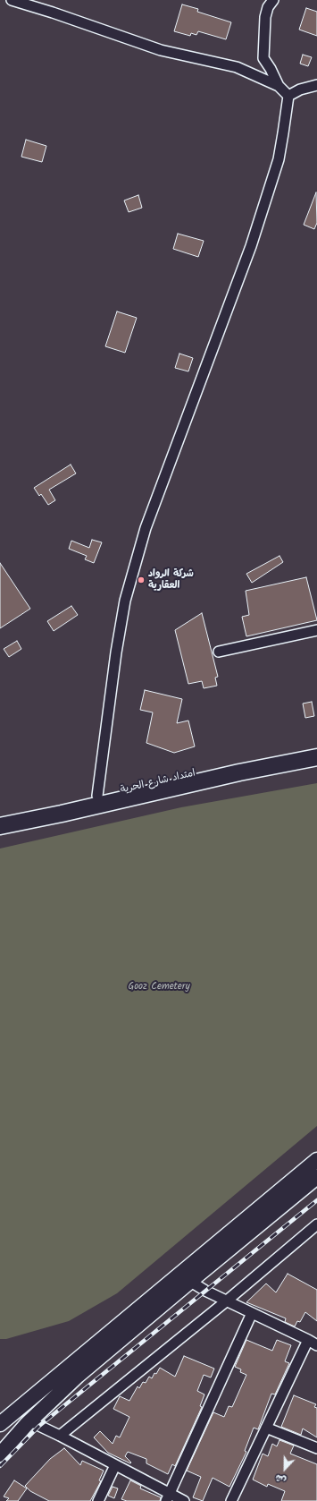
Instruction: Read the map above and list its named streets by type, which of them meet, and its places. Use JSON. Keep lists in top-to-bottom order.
{
  "streets": {
    "main road": ["امتداد شارع الحرية"]
  },
  "parks": ["Gooz Cemetery"],
  "places": ["شركة الرواد العقارية"],
  "north": "bottom"
}
